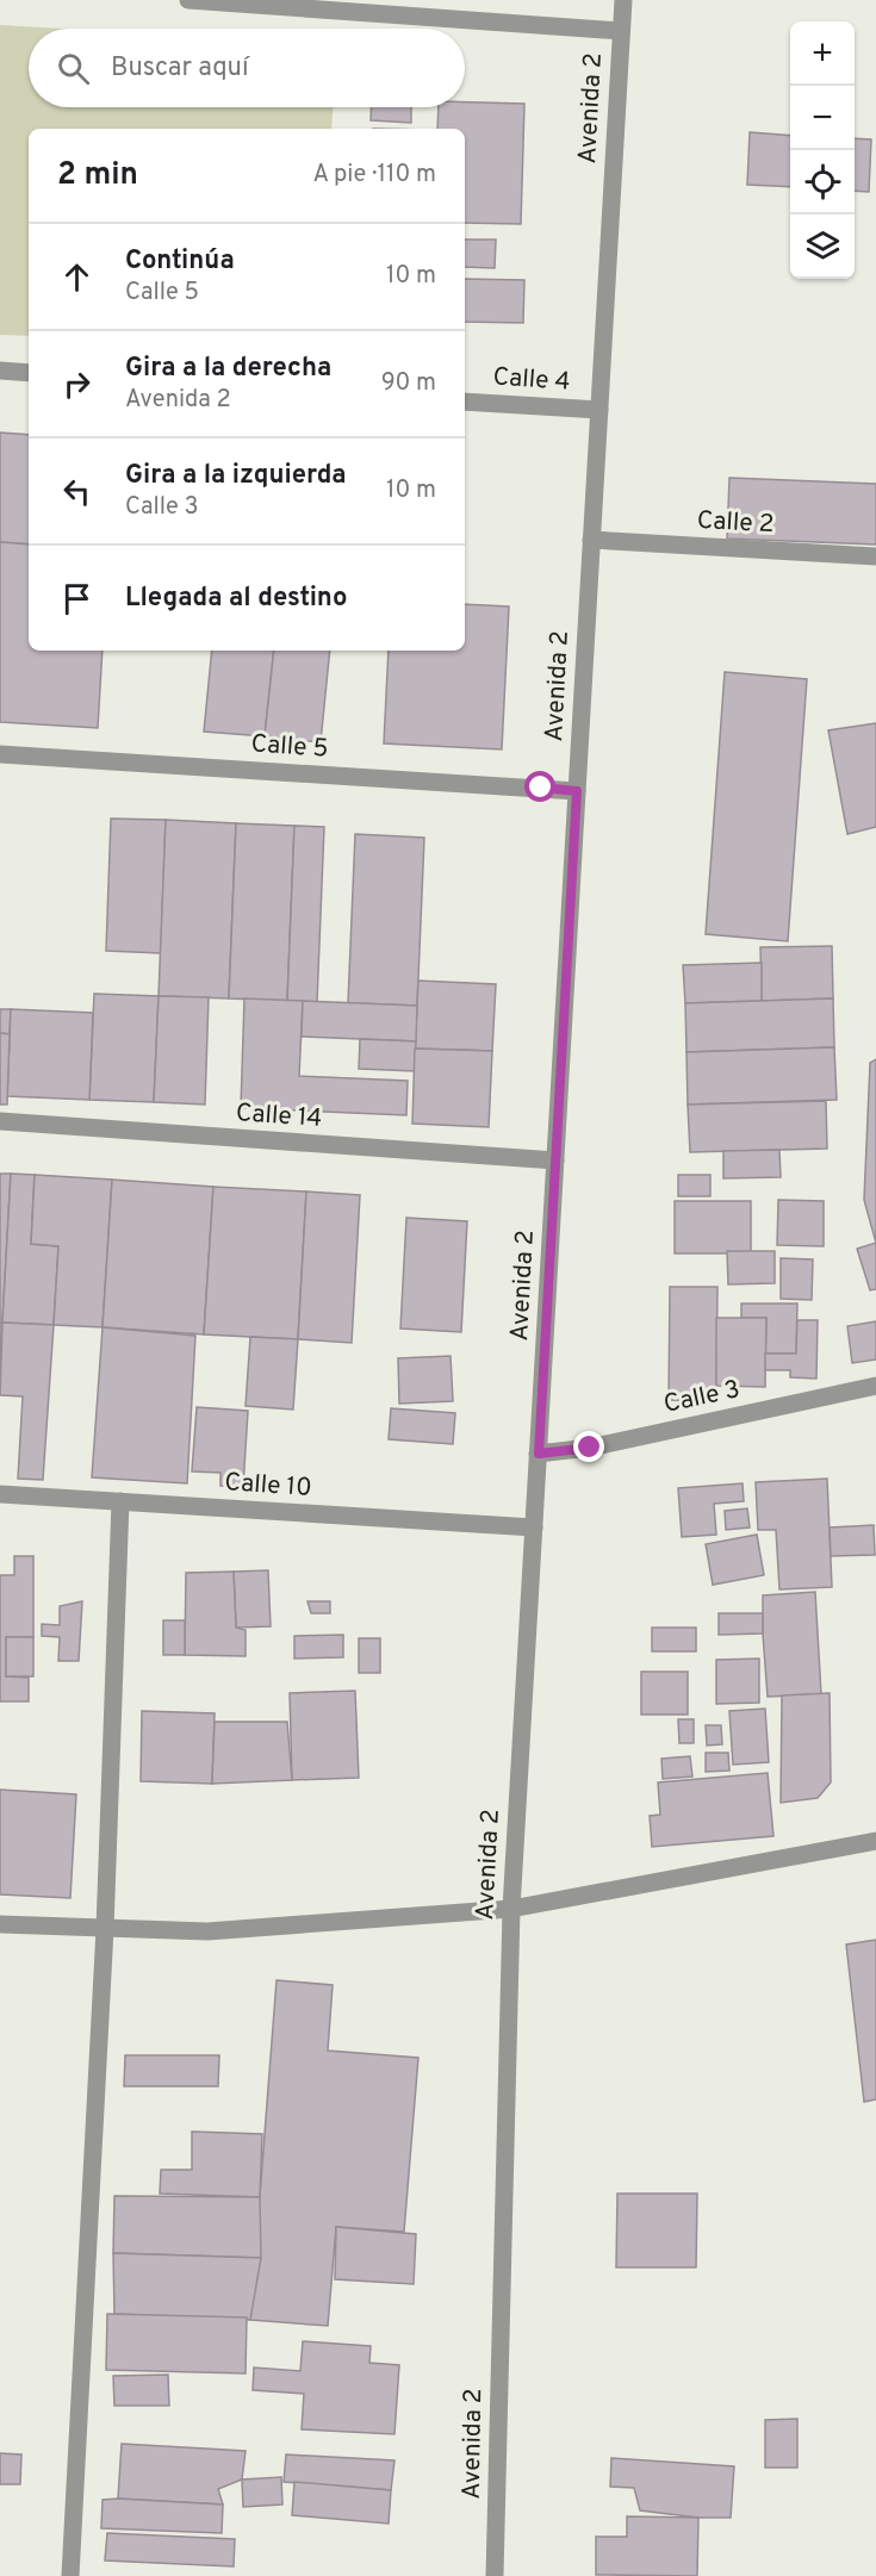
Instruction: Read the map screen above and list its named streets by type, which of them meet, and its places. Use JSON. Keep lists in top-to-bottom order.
{
  "streets": {
    "street": [
      "Avenida 2",
      "Calle 4",
      "Calle 2",
      "Calle 5",
      "Calle 14",
      "Calle 3",
      "Calle 10"
    ]
  },
  "crossings": [
    ["Avenida 2", "Calle 4"],
    ["Avenida 2", "Calle 2"],
    ["Avenida 2", "Calle 5"],
    ["Avenida 2", "Calle 14"],
    ["Avenida 2", "Calle 3"],
    ["Avenida 2", "Calle 10"]
  ],
  "page": {
    "map_buttons": ["+", "−"],
    "search": "Buscar aquí",
    "heading": ["2 min", "A pie · 110 m"],
    "list": [
      ["Continúa", "Calle 5", "10 m"],
      ["Gira a la derecha", "Avenida 2", "90 m"],
      ["Gira a la izquierda", "Calle 3", "10 m"],
      "Llegada al destino"
    ]
  }
}
